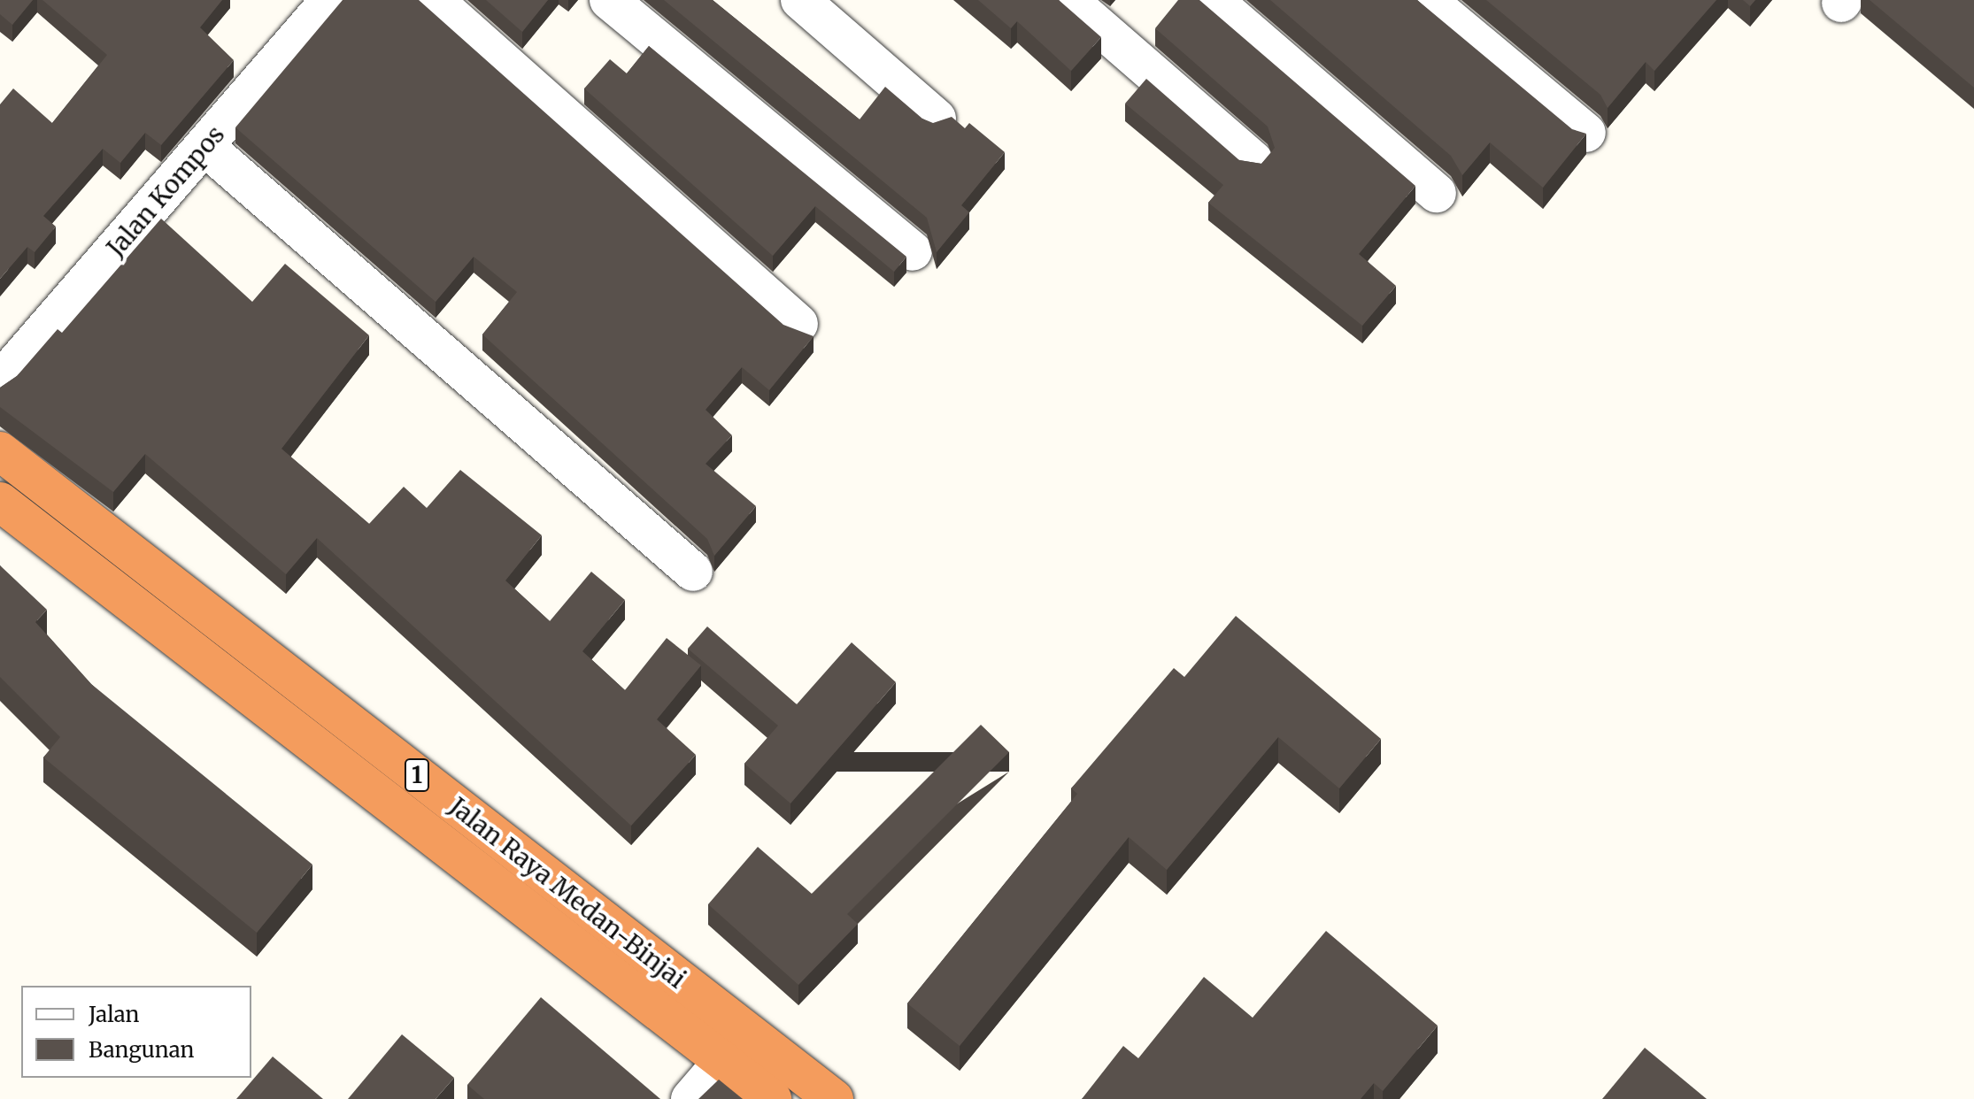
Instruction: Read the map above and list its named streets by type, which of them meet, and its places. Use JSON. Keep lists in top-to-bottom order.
{
  "streets": {
    "highway": ["1", "Jalan Raya Medan-Binjai"],
    "street": ["Jalan Kompos"]
  },
  "legend": ["Jalan", "Bangunan"]
}
